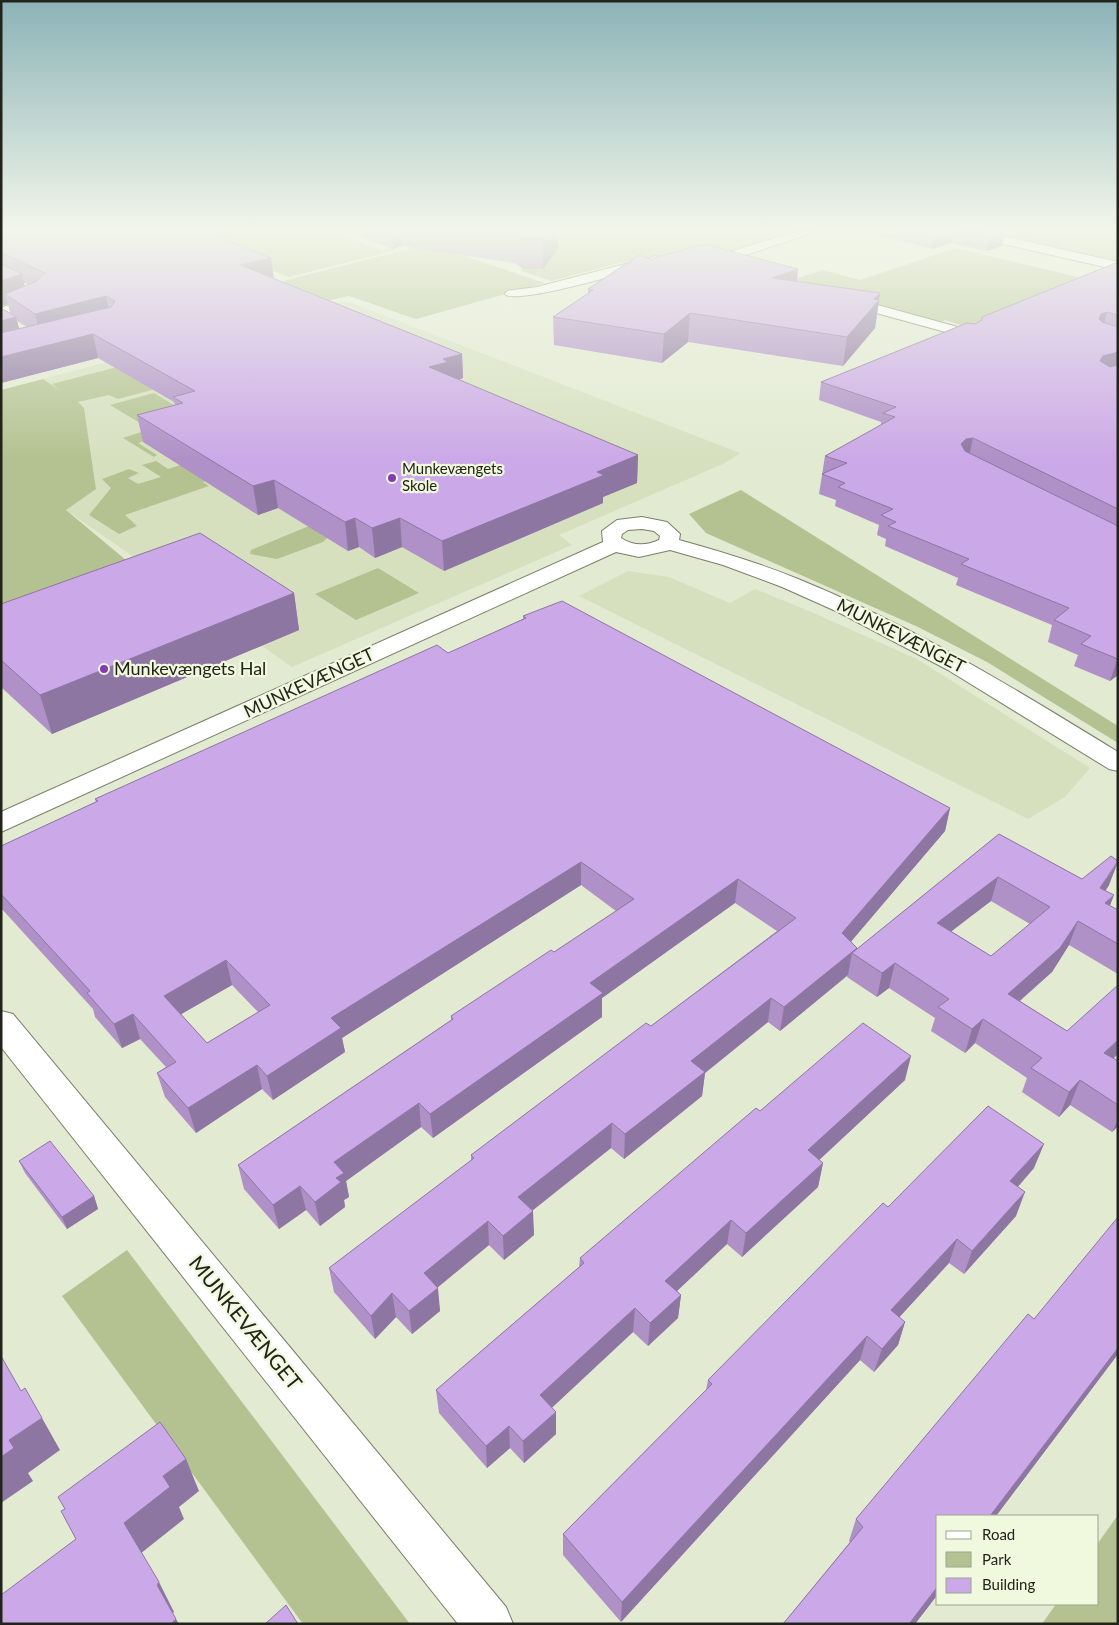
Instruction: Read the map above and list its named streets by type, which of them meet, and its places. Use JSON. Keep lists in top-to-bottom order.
{
  "streets": {
    "street": ["MUNKEVÆNGET"]
  },
  "places": ["Munkevængets Skole", "Munkevængets Hal"],
  "legend": ["Road", "Park", "Building"]
}
